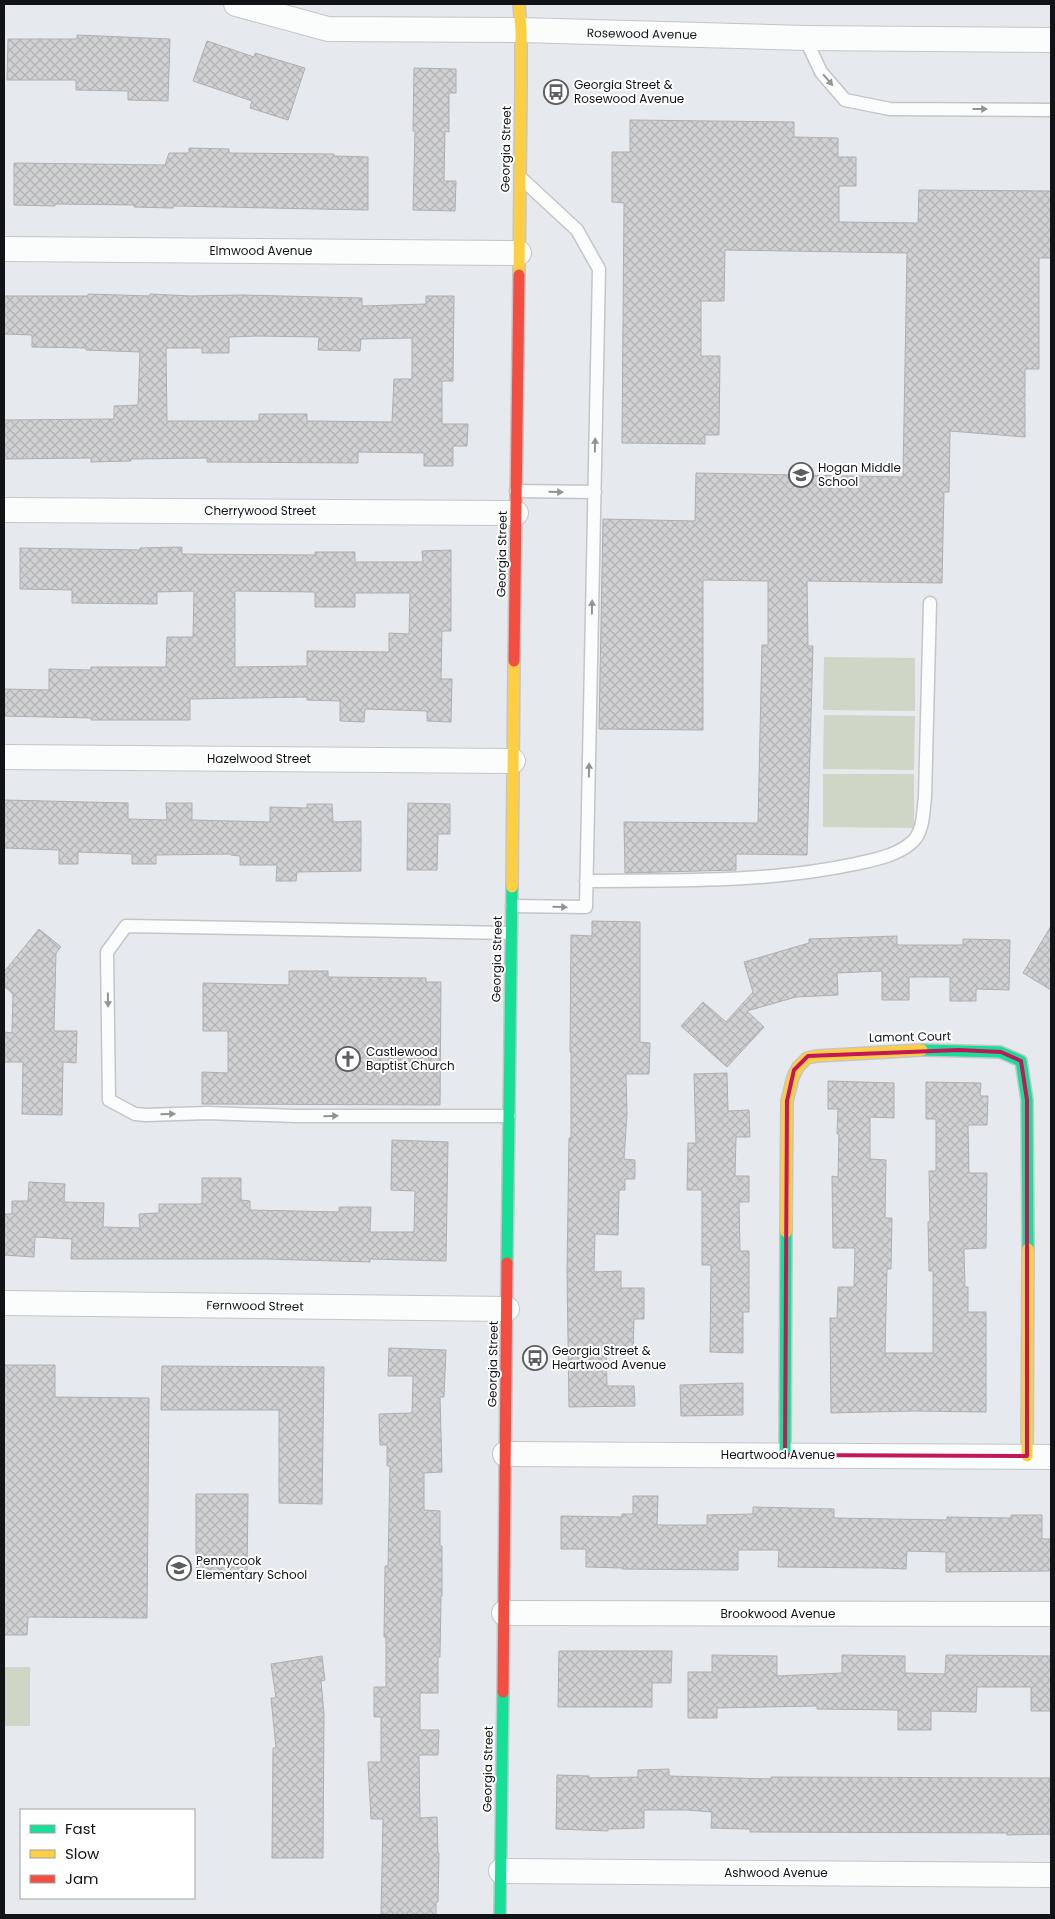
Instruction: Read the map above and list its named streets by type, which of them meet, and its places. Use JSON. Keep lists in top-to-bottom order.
{
  "streets": {
    "main road": ["Georgia Street", "Lamont Court"],
    "street": [
      "Rosewood Avenue",
      "Elmwood Avenue",
      "Cherrywood Street",
      "Hazelwood Street",
      "Fernwood Street",
      "Heartwood Avenue",
      "Brookwood Avenue",
      "Ashwood Avenue"
    ]
  },
  "crossings": [
    ["Rosewood Avenue", "Georgia Street"],
    ["Georgia Street", "Elmwood Avenue"],
    ["Georgia Street", "Cherrywood Street"],
    ["Georgia Street", "Hazelwood Street"],
    ["Georgia Street", "Fernwood Street"],
    ["Georgia Street", "Heartwood Avenue"],
    ["Georgia Street", "Brookwood Avenue"],
    ["Georgia Street", "Ashwood Avenue"],
    ["Lamont Court", "Heartwood Avenue"]
  ],
  "places": {
    "bus stop": ["Georgia Street & Rosewood Avenue", "Georgia Street & Heartwood Avenue"],
    "school or university": ["Hogan Middle School", "Pennycook Elementary School"],
    "church": ["Castlewood Baptist Church"]
  },
  "legend": ["Fast", "Slow", "Jam"]
}
